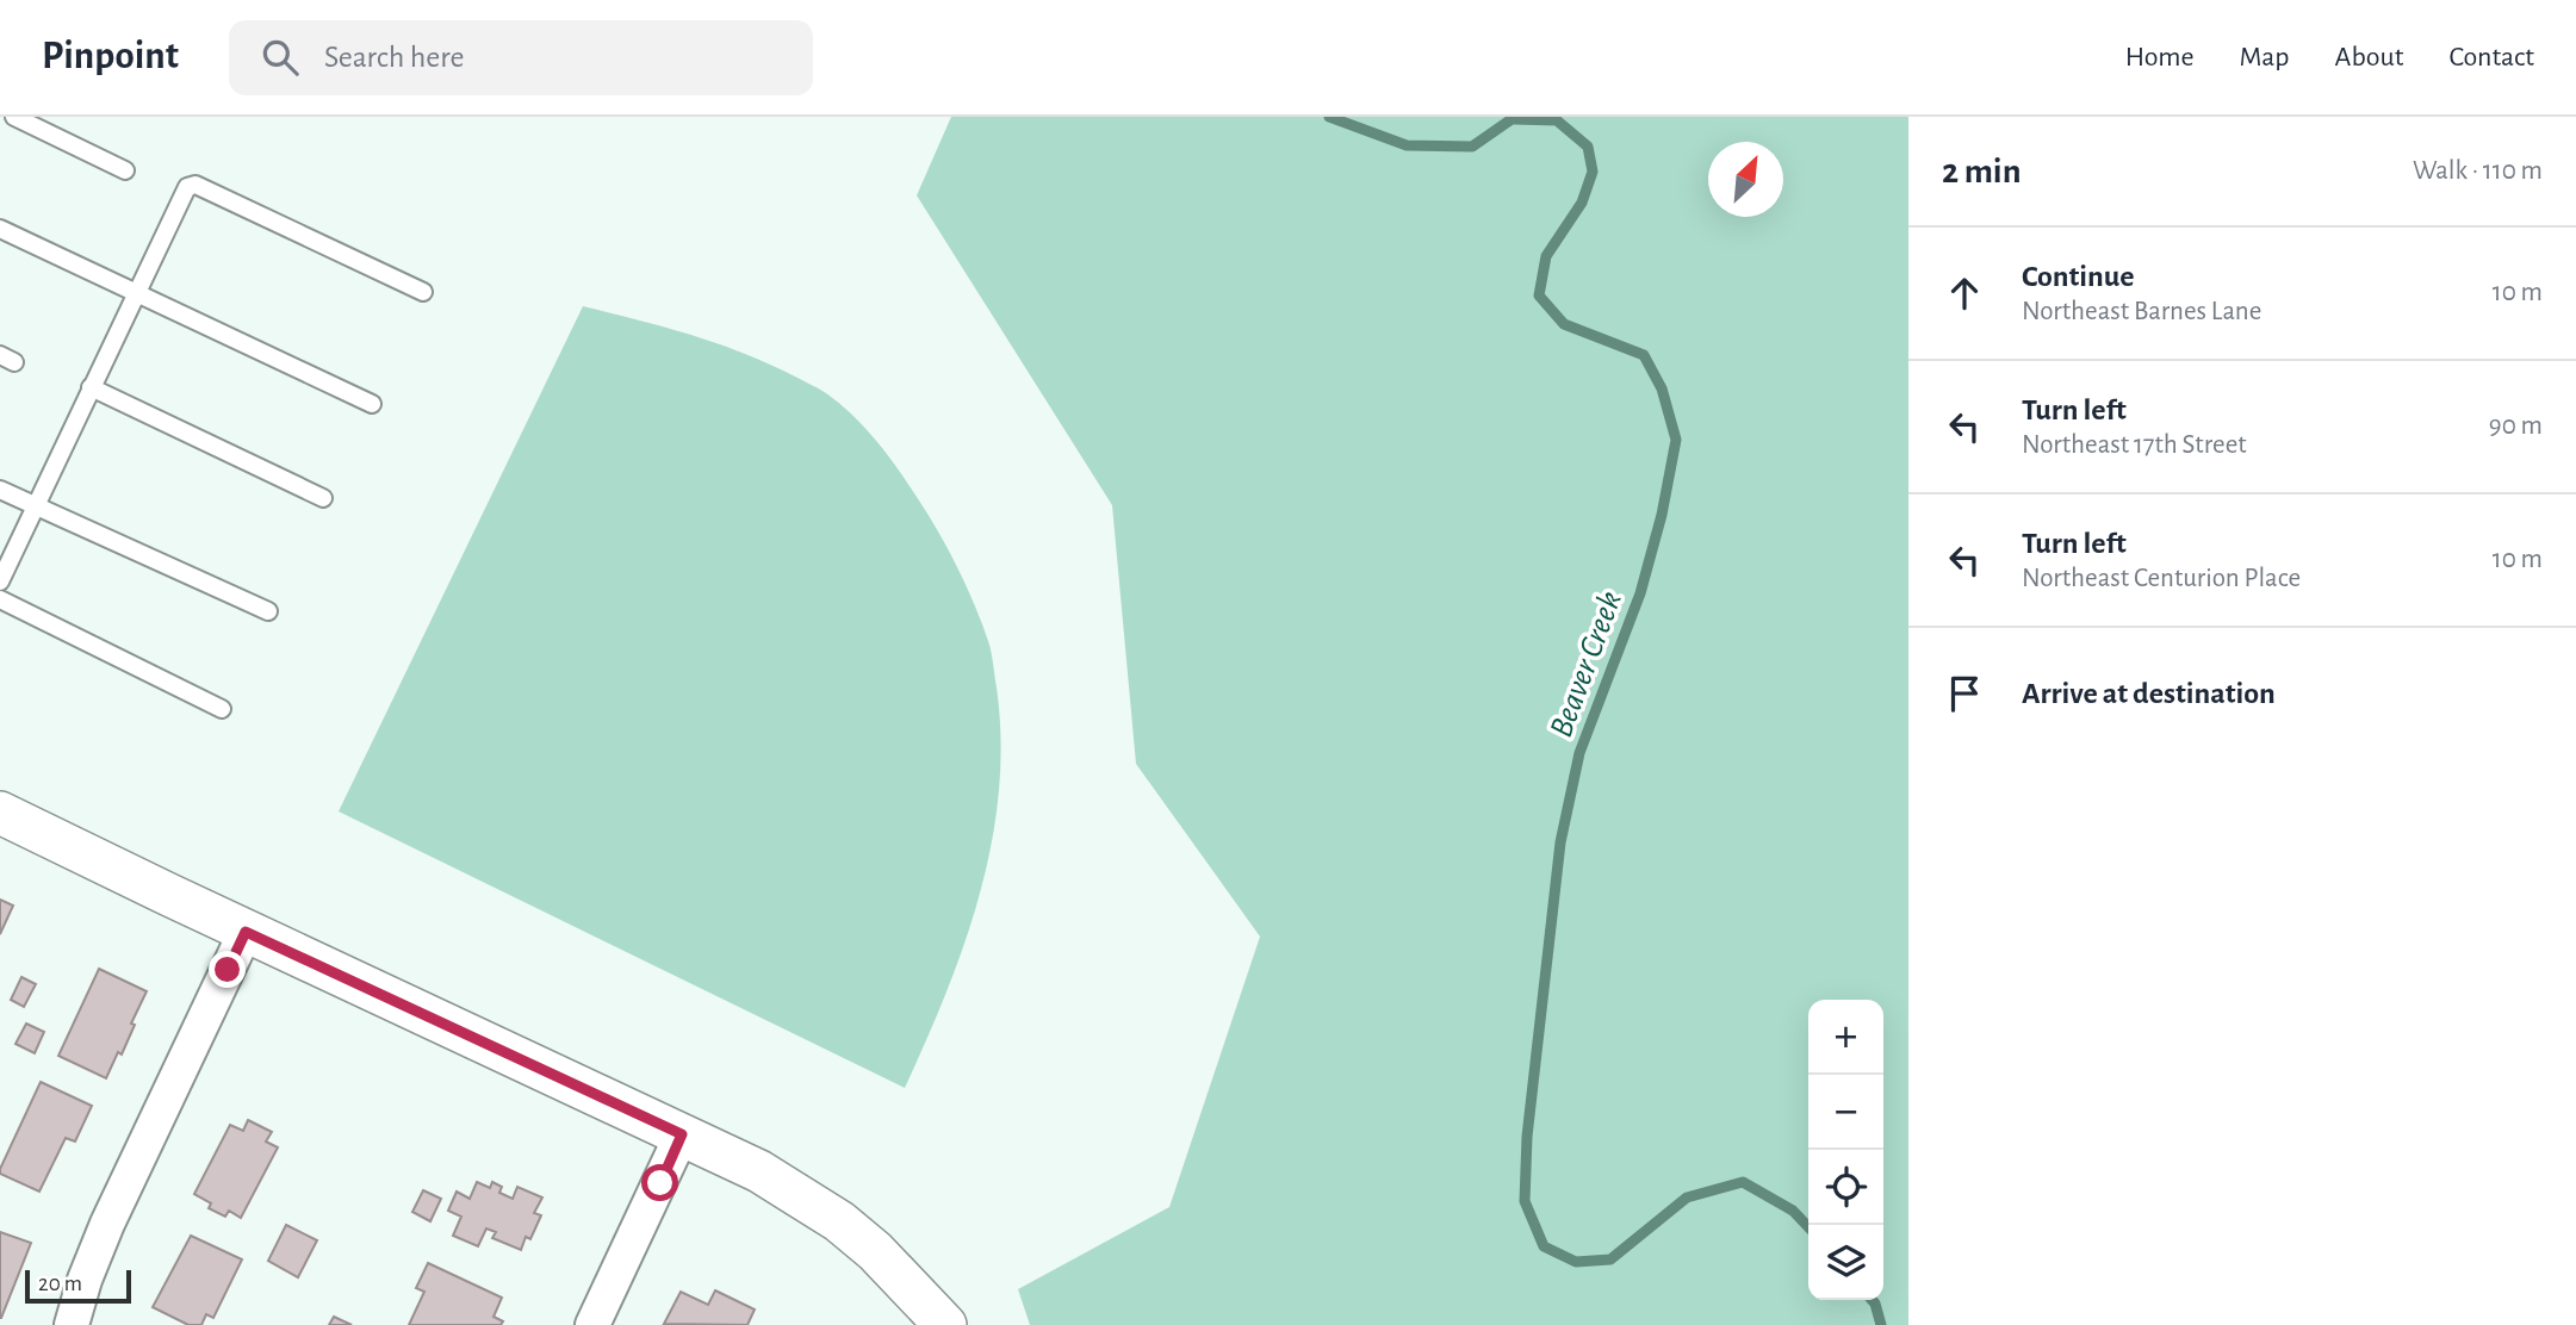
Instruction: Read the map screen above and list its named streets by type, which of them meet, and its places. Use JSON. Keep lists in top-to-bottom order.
{
  "water": ["Beaver Creek"],
  "scale_bar": "20 m",
  "north": "top right",
  "page": {
    "header": "Pinpoint",
    "search": "Search here",
    "nav": [
      "Home",
      "Map",
      "About",
      "Contact"
    ],
    "heading": ["2 min", "Walk · 110 m"],
    "list": [
      ["Continue", "Northeast Barnes Lane", "10 m"],
      ["Turn left", "Northeast 17th Street", "90 m"],
      ["Turn left", "Northeast Centurion Place", "10 m"],
      "Arrive at destination"
    ],
    "map_buttons": ["+", "−"],
    "scale": "20 m"
  }
}
